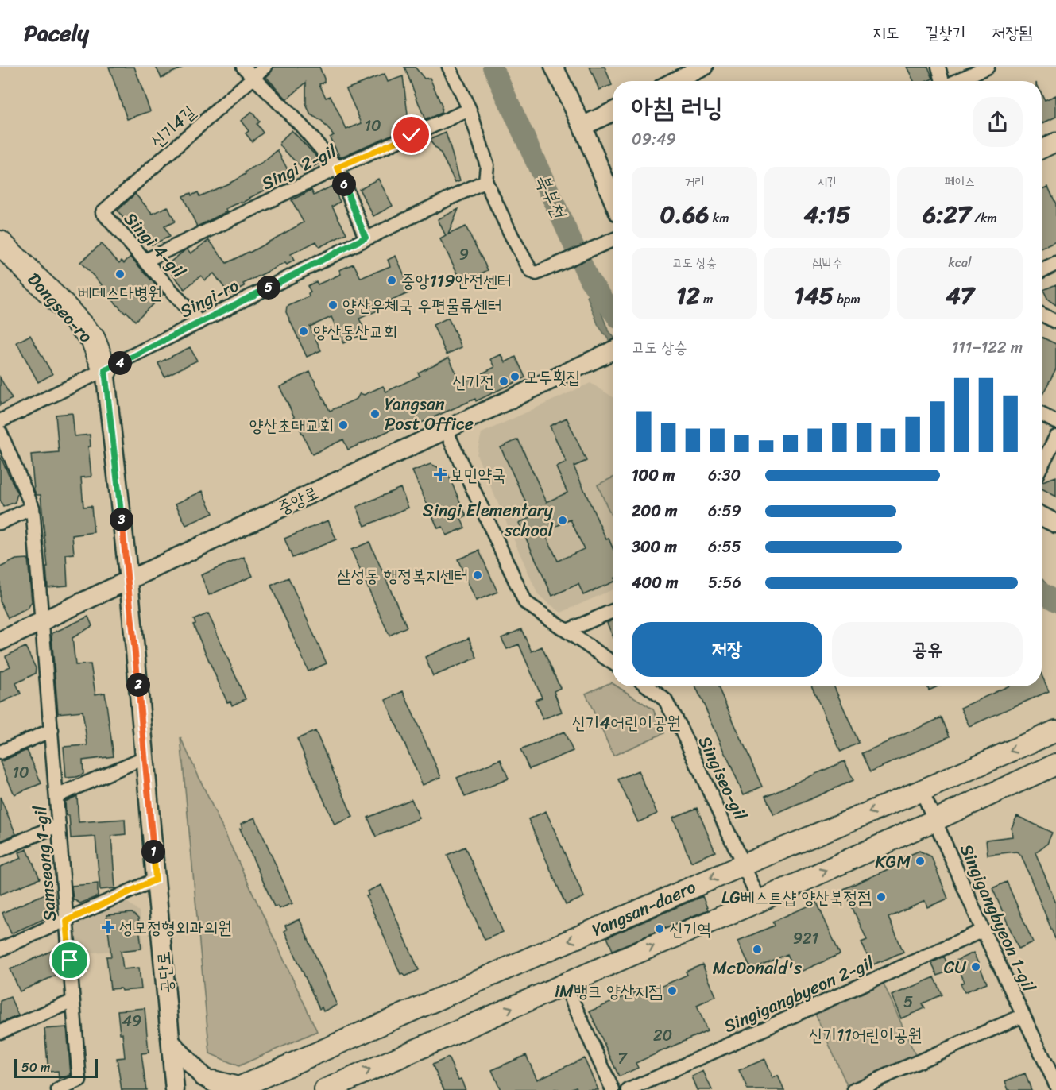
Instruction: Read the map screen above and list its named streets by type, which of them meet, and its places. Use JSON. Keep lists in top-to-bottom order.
{
  "streets": {
    "highway": ["Dongseo-ro"],
    "main road": ["Yangsan-daero"],
    "street": [
      "신기4길",
      "Singi 2-gil",
      "Singi 4-gil",
      "Singi-ro",
      "중앙로",
      "Singiseo-gil",
      "Samseong 1-gil",
      "Singigangbyeon 1-gil",
      "공단로",
      "Singigangbyeon 2-gil"
    ]
  },
  "crossings": [
    ["신기4길", "Singi 2-gil"],
    ["신기4길", "Singi 4-gil"],
    ["Singi 2-gil", "Singi 4-gil"],
    ["Singi 4-gil", "Singi-ro"],
    ["Singi-ro", "Dongseo-ro"],
    ["Singi-ro", "공단로"],
    ["Dongseo-ro", "공단로"],
    ["중앙로", "Samseong 1-gil"],
    ["중앙로", "공단로"],
    ["Singiseo-gil", "Yangsan-daero"],
    ["Yangsan-daero", "Singigangbyeon 1-gil"],
    ["Singigangbyeon 1-gil", "Singigangbyeon 2-gil"]
  ],
  "water": ["북부천"],
  "parks": ["신기4어린이공원", "신기11어린이공원"],
  "places": {
    "other": [
      "베데스다병원",
      "중앙119안전센터",
      "양산우체국 우편물류센터",
      "양산동산교회",
      "모두횟집",
      "신기전",
      "Yangsan Post Office",
      "양산초대교회",
      "Singi Elementary school",
      "삼성동 행정복지센터",
      "KGM",
      "LG베스트샵 양산북정점",
      "신기역",
      "McDonald's",
      "CU",
      "iM뱅크 양산지점"
    ],
    "health": ["보민약국", "성모정형외과의원"]
  },
  "house_numbers": [
    "10",
    "9",
    "10",
    "921",
    "5",
    "49",
    "20",
    "7"
  ],
  "scale_bar": "50 m",
  "page": {
    "header": "Pacely",
    "nav": ["지도", "길찾기", "저장됨"],
    "heading": ["아침 러닝", "09:49"],
    "stats": [
      ["거리", "0.66 km"],
      ["시간", "4:15"],
      ["페이스", "6:27 /km"],
      ["고도 상승", "12 m"],
      ["심박수", "145 bpm"],
      ["kcal", "47"]
    ],
    "pins": [
      "6",
      "5",
      "4",
      "3",
      "2",
      "1"
    ],
    "chart": ["고도 상승", "111–122 m"],
    "list": [
      {
        "name": "100 m",
        "note": "6:30"
      },
      {
        "name": "200 m",
        "note": "6:59"
      },
      {
        "name": "300 m",
        "note": "6:55"
      },
      {
        "name": "400 m",
        "note": "5:56"
      }
    ],
    "buttons": ["저장", "공유"],
    "scale": "50 m"
  }
}
